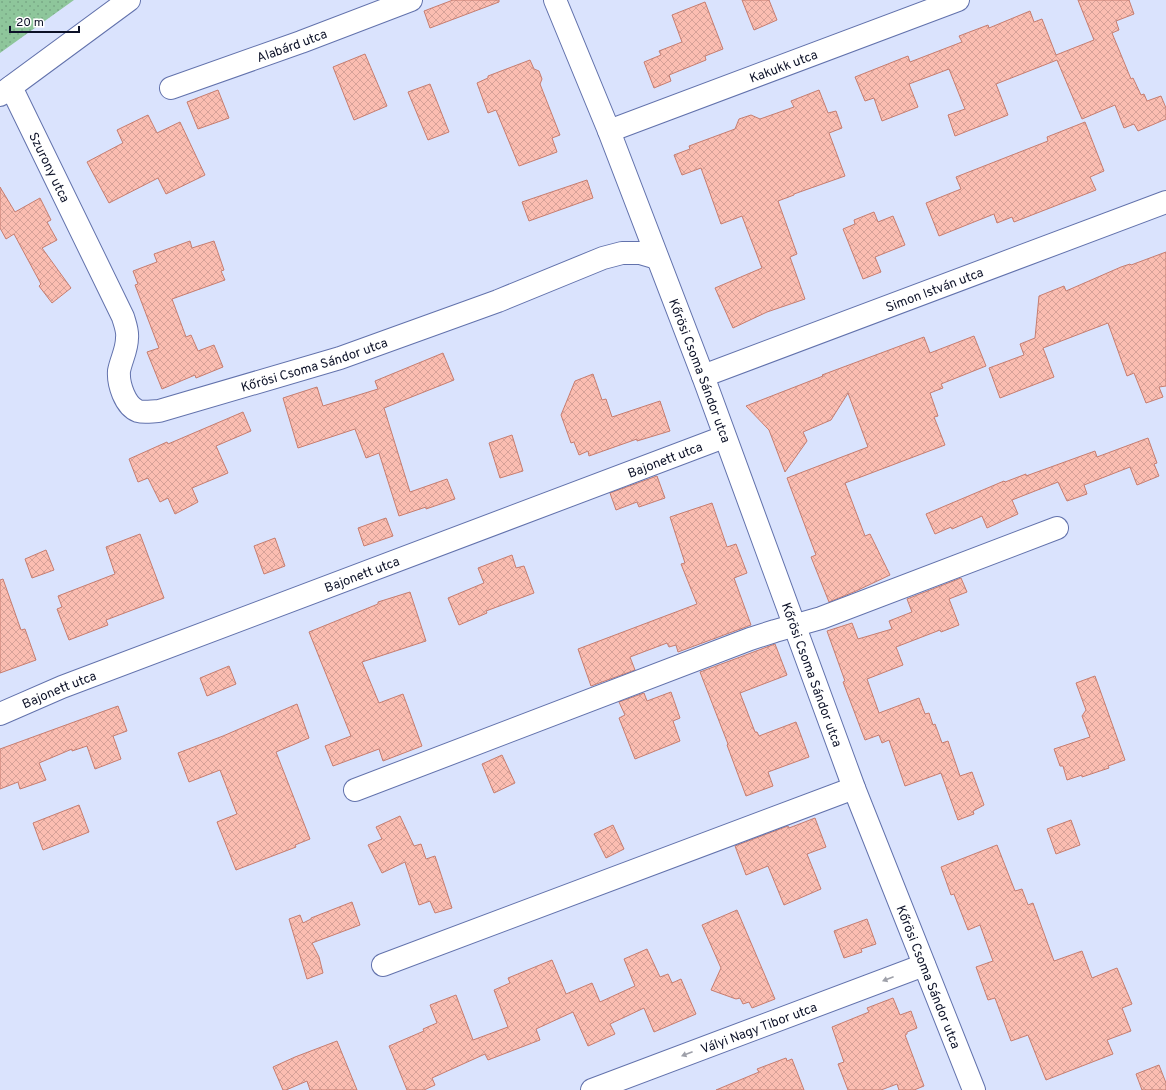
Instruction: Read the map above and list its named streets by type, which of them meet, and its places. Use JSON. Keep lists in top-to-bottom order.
{
  "streets": {
    "street": [
      "Alabárd utca",
      "Kakukk utca",
      "Szurony utca",
      "Simon István utca",
      "Kőrösi Csoma Sándor utca",
      "Bajonett utca",
      "Vályi Nagy Tibor utca"
    ]
  },
  "crossings": [
    ["Kakukk utca", "Kőrösi Csoma Sándor utca"],
    ["Szurony utca", "Kőrösi Csoma Sándor utca"],
    ["Simon István utca", "Kőrösi Csoma Sándor utca"],
    ["Kőrösi Csoma Sándor utca", "Bajonett utca"],
    ["Kőrösi Csoma Sándor utca", "Vályi Nagy Tibor utca"]
  ],
  "scale_bar": "20 m"
}
